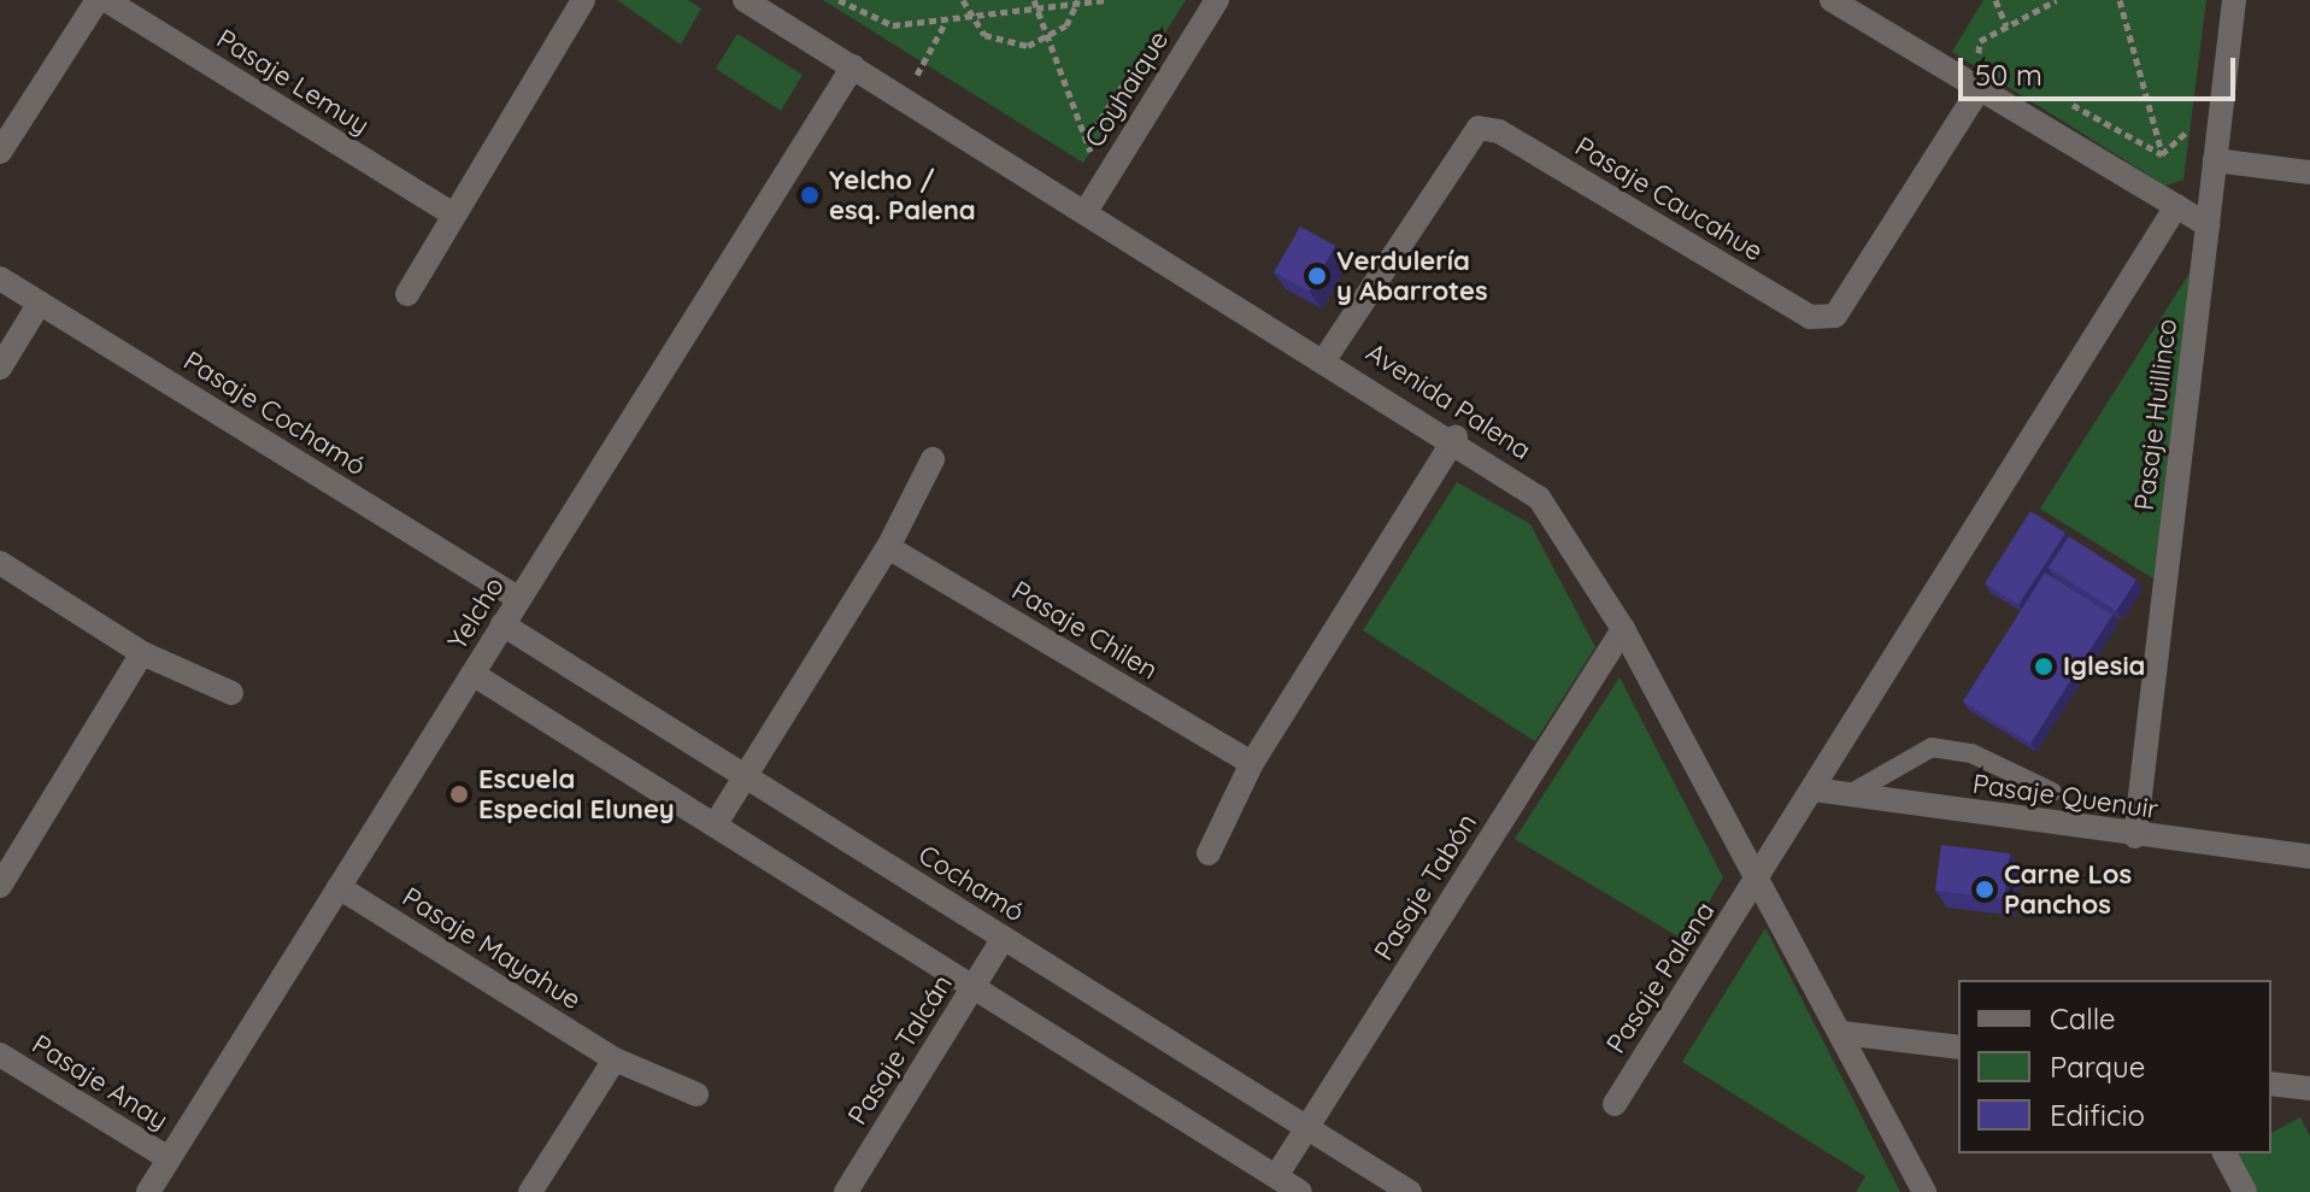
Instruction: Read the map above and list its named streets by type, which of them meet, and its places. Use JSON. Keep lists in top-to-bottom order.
{
  "streets": {
    "street": [
      "Pasaje Lemuy",
      "Coyhaique",
      "Pasaje Caucahue",
      "Avenida Palena",
      "Pasaje Cochamó",
      "Pasaje Huillinco",
      "Yelcho",
      "Pasaje Chilen",
      "Pasaje Quenuir",
      "Cochamó",
      "Pasaje Tabón",
      "Pasaje Mayahue",
      "Pasaje Palena",
      "Pasaje Talcán",
      "Pasaje Anay"
    ]
  },
  "crossings": [
    ["Coyhaique", "Avenida Palena"],
    ["Pasaje Caucahue", "Avenida Palena"],
    ["Avenida Palena", "Pasaje Huillinco"],
    ["Avenida Palena", "Yelcho"],
    ["Avenida Palena", "Pasaje Tabón"],
    ["Avenida Palena", "Pasaje Palena"],
    ["Pasaje Cochamó", "Yelcho"],
    ["Pasaje Huillinco", "Pasaje Quenuir"],
    ["Pasaje Huillinco", "Pasaje Palena"],
    ["Yelcho", "Cochamó"],
    ["Yelcho", "Pasaje Mayahue"],
    ["Yelcho", "Pasaje Anay"],
    ["Cochamó", "Pasaje Tabón"],
    ["Cochamó", "Pasaje Talcán"]
  ],
  "places": [
    "Yelcho / esq. Palena",
    "Verdulería y Abarrotes",
    "Iglesia",
    "Escuela Especial Eluney",
    "Carne Los Panchos"
  ],
  "legend": ["Calle", "Parque", "Edificio"],
  "scale_bar": "50 m"
}
